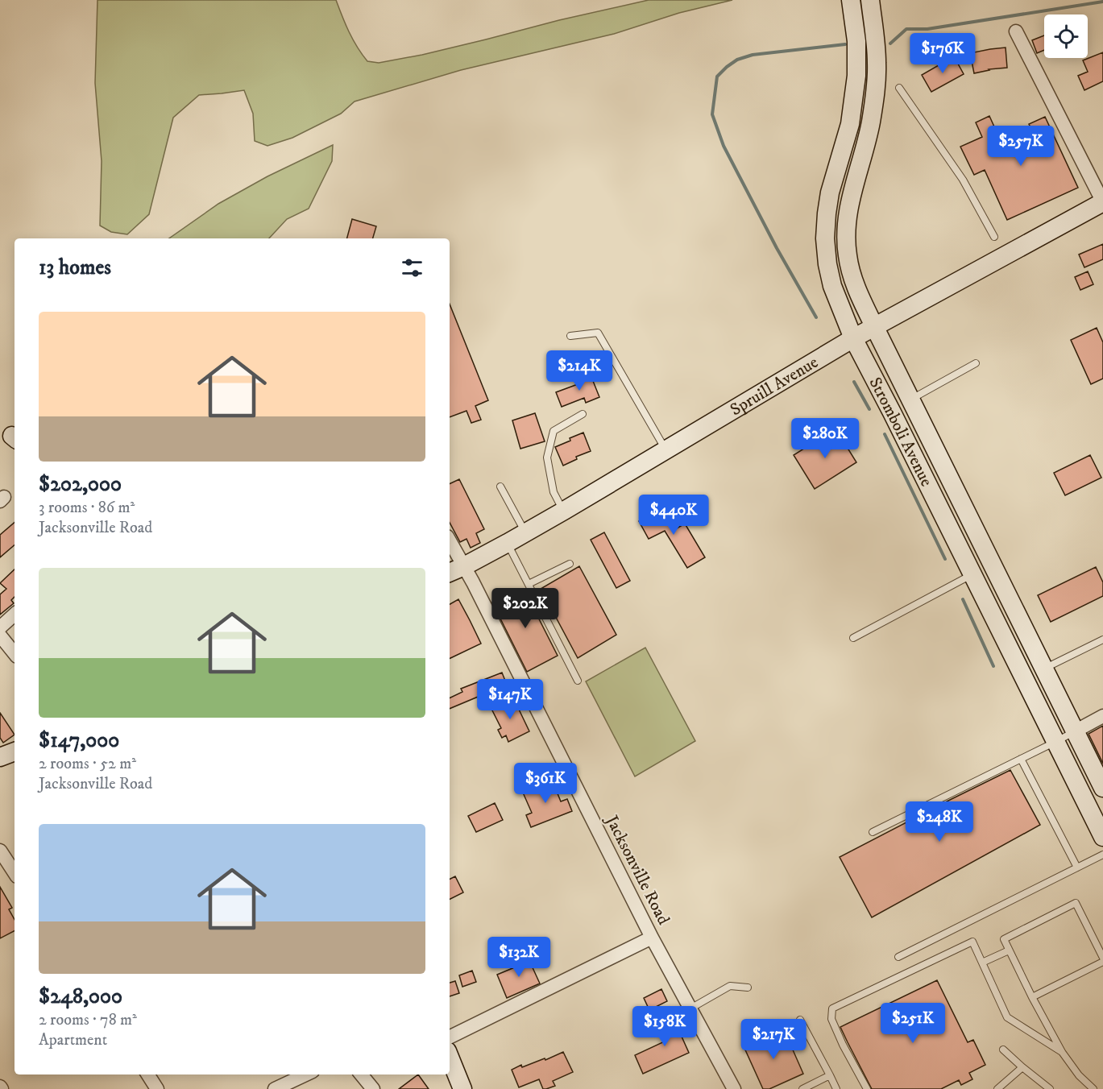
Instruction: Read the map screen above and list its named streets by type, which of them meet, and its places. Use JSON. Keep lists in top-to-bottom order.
{
  "streets": {
    "street": ["Spruill Avenue", "Stromboli Avenue", "Jacksonville Road"]
  },
  "crossings": [
    ["Spruill Avenue", "Stromboli Avenue"],
    ["Spruill Avenue", "Jacksonville Road"]
  ],
  "page": {
    "price": [
      "$176K",
      "$257K",
      "$214K",
      "$280K",
      "$440K",
      "$202K",
      "$147K",
      "$361K",
      "$248K",
      "$132K",
      "$251K",
      "$158K",
      "$217K"
    ],
    "heading": "13 homes",
    "list": [
      {
        "name": "$202,000",
        "note": "3 rooms · 86 m² · Jacksonville Road"
      },
      {
        "name": "$147,000",
        "note": "2 rooms · 52 m² · Jacksonville Road"
      },
      {
        "name": "$248,000",
        "note": "2 rooms · 78 m² · Apartment"
      }
    ]
  }
}
